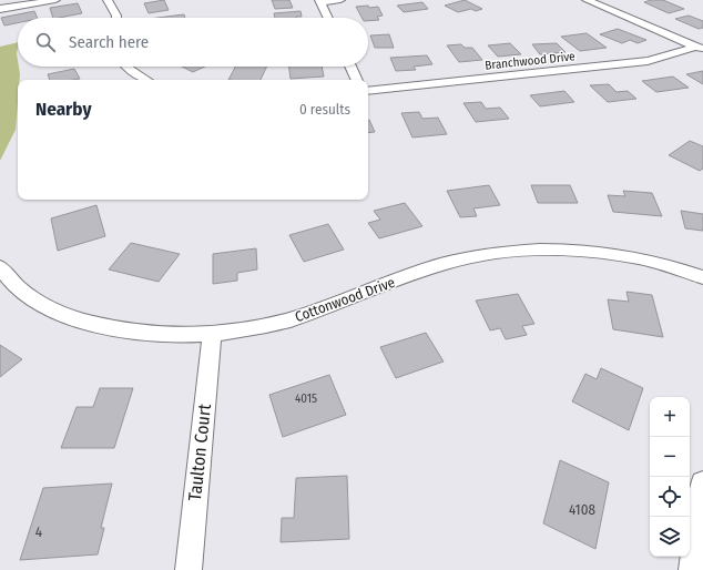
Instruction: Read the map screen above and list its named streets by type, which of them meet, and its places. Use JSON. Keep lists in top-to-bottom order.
{
  "streets": {
    "street": ["Branchwood Drive", "Cottonwood Drive", "Taulton Court"]
  },
  "crossings": [
    ["Cottonwood Drive", "Taulton Court"]
  ],
  "house_numbers": ["4015", "4108", "4"],
  "page": {
    "search": "Search here",
    "heading": ["Nearby", "0 results"],
    "map_buttons": ["+", "−"]
  }
}
